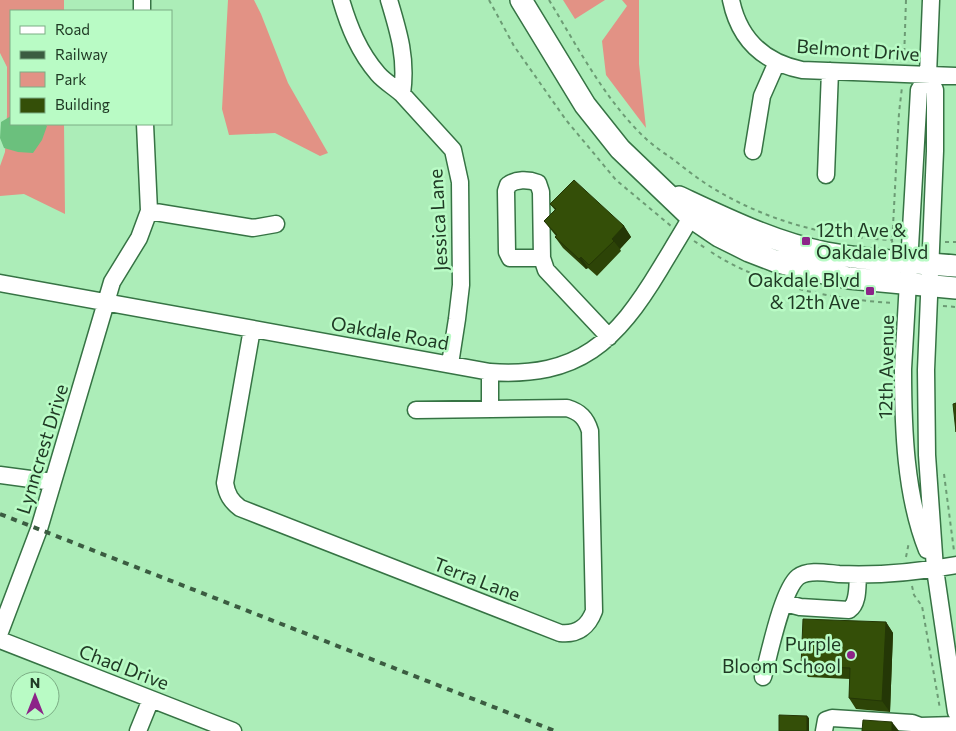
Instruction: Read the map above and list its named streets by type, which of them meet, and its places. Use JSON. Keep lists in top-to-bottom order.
{
  "streets": {
    "street": [
      "Belmont Drive",
      "Jessica Lane",
      "Oakdale Road",
      "12th Avenue",
      "Lynncrest Drive",
      "Terra Lane",
      "Chad Drive"
    ]
  },
  "crossings": [
    ["Belmont Drive", "12th Avenue"],
    ["Jessica Lane", "Oakdale Road"],
    ["Oakdale Road", "Lynncrest Drive"],
    ["Oakdale Road", "Terra Lane"]
  ],
  "places": {
    "transit": ["12th Ave & Oakdale Blvd", "Oakdale Blvd & 12th Ave"],
    "other": ["Purple Bloom School"]
  },
  "legend": [
    "Road",
    "Railway",
    "Park",
    "Building"
  ],
  "north": "top"
}
